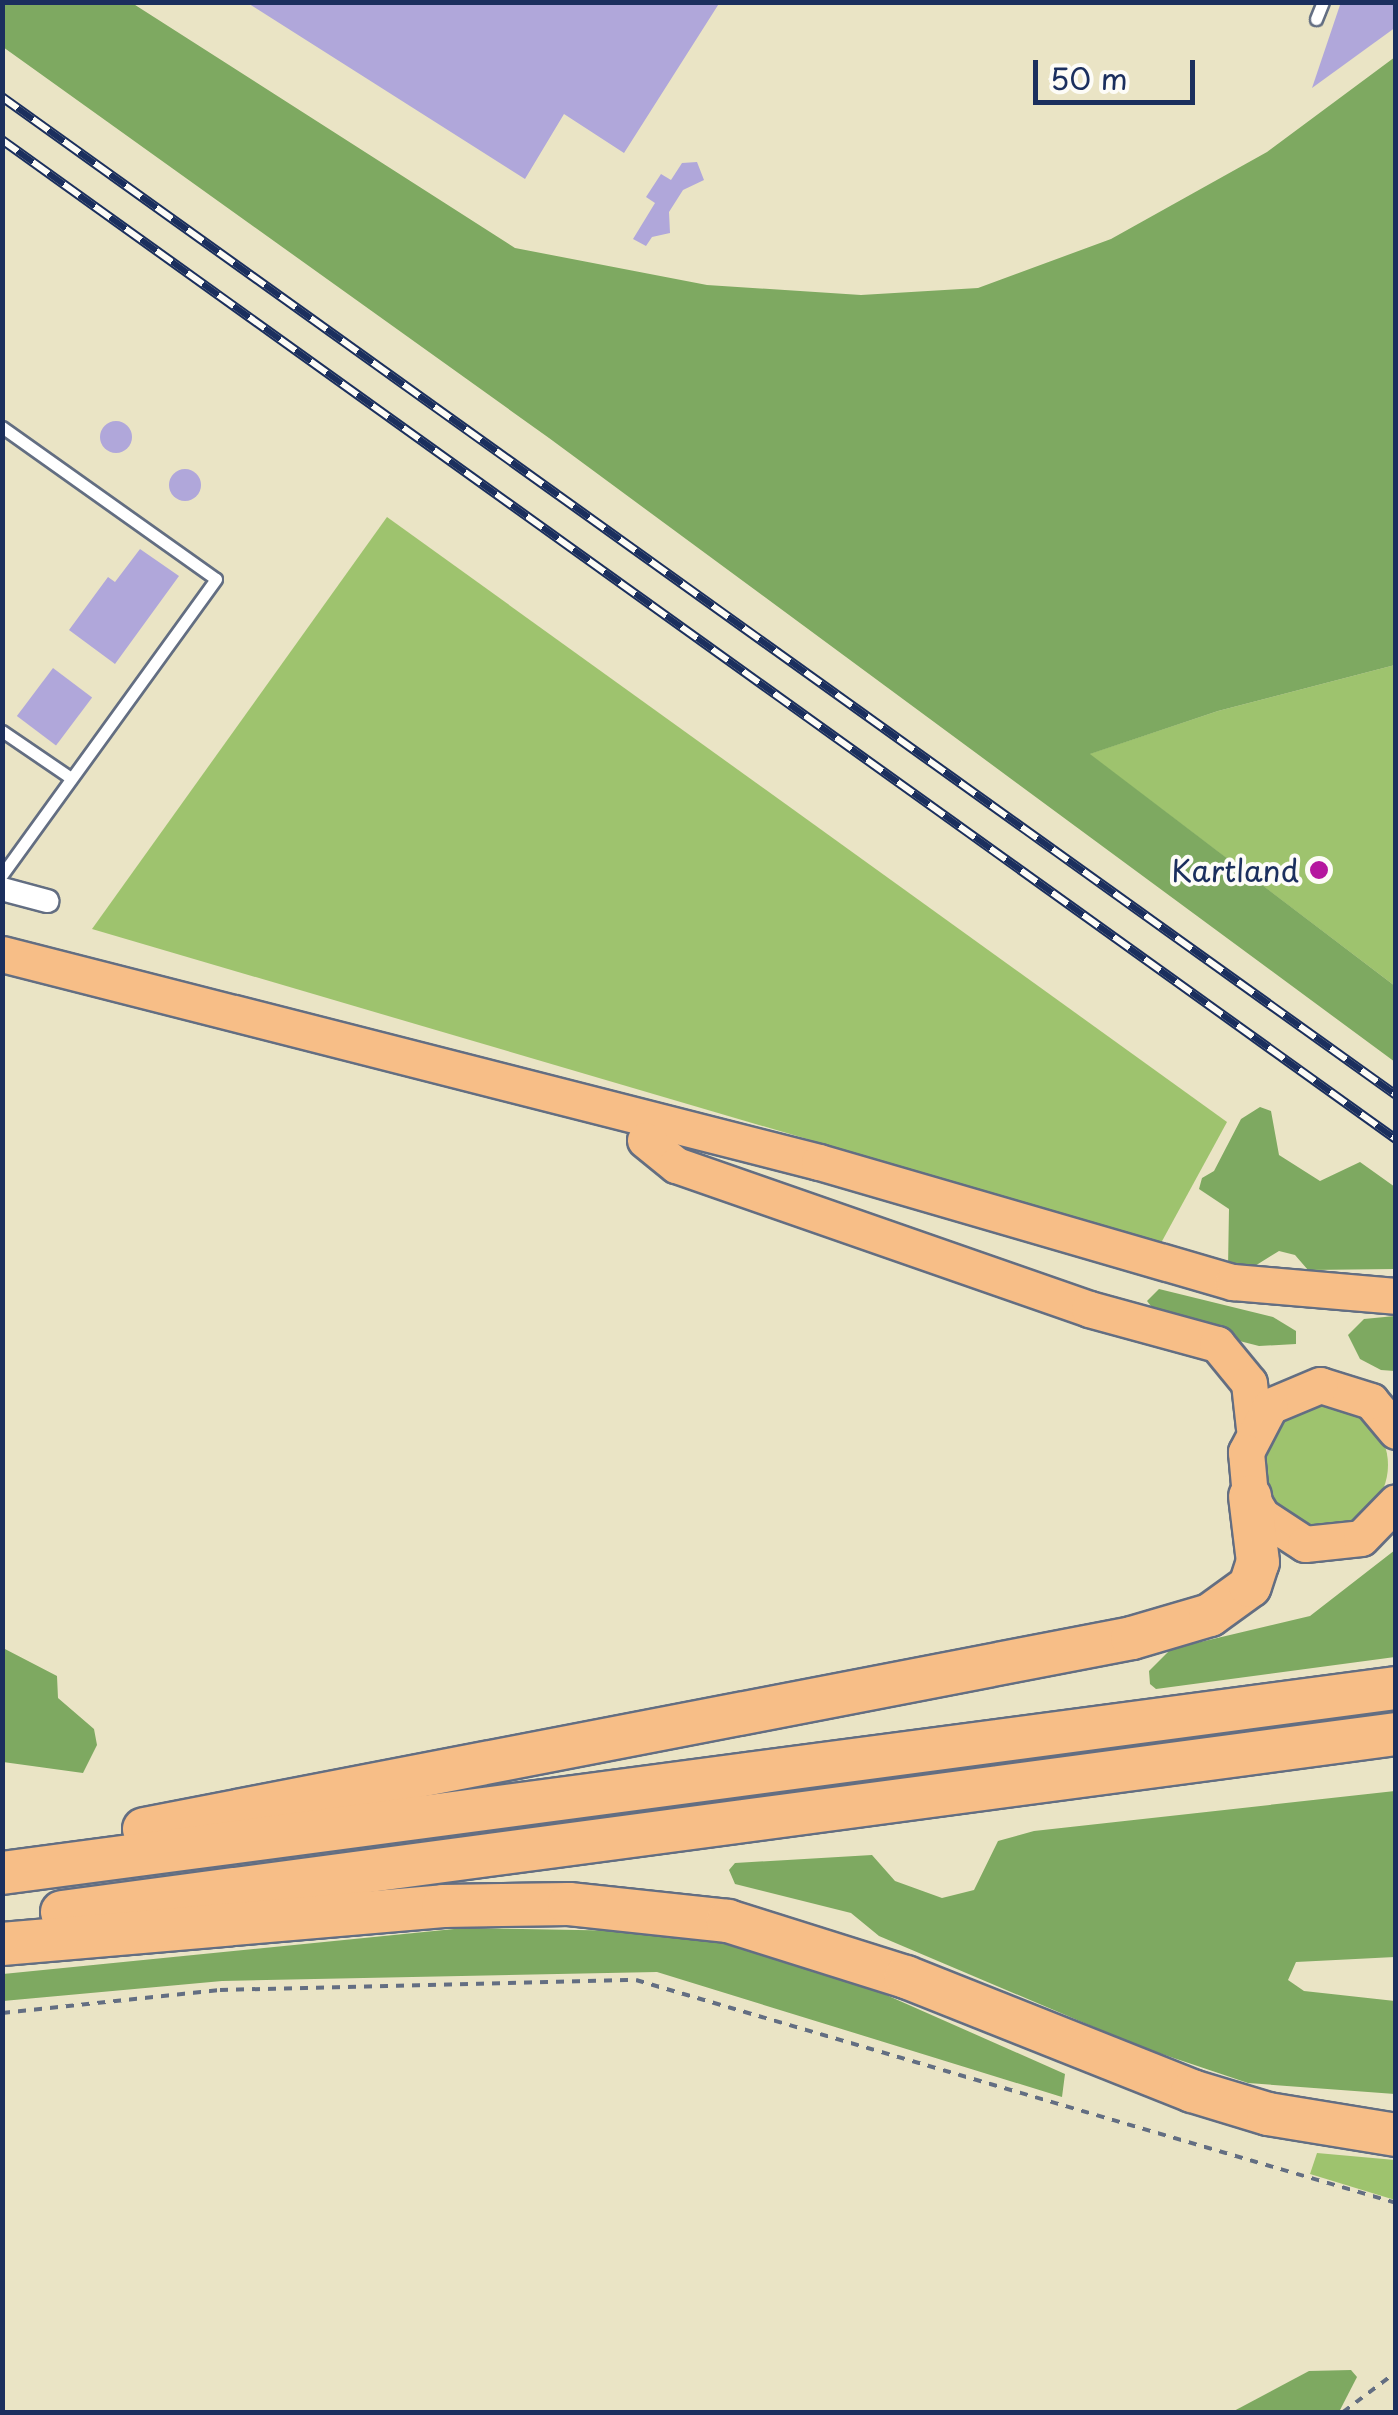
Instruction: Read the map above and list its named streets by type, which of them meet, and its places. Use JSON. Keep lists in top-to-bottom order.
{
  "places": ["Kartland"],
  "scale_bar": "50 m"
}
